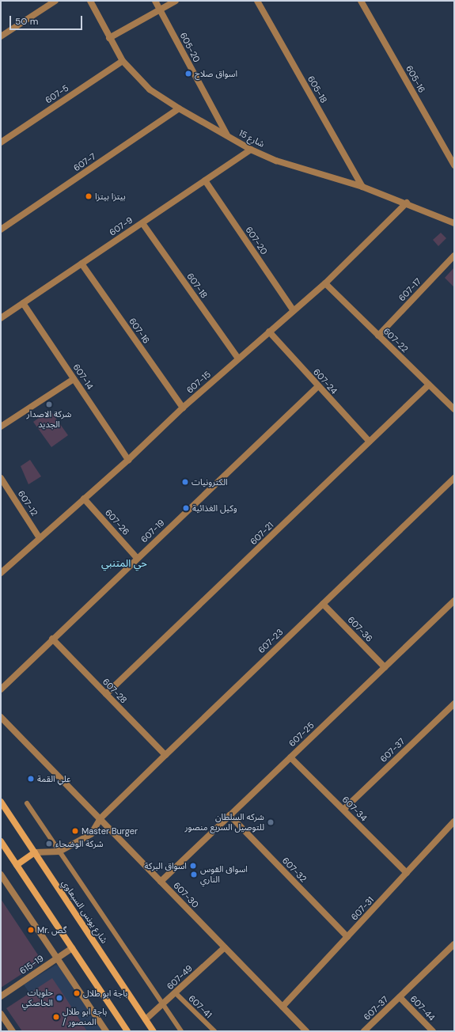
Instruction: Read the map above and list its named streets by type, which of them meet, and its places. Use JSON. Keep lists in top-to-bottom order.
{
  "streets": {
    "main road": ["شارع يونس السبعاوي"],
    "street": [
      "605-20",
      "605-16",
      "605-18",
      "607-5",
      "شارع 15",
      "607-7",
      "607-9",
      "607-20",
      "607-18",
      "607-17",
      "607-16",
      "607-22",
      "607-14",
      "607-24",
      "607-15",
      "607-12",
      "607-26",
      "607-19",
      "607-21",
      "607-36",
      "607-23",
      "607-28",
      "607-25",
      "607-37",
      "607-34",
      "607-32",
      "607-30",
      "607-31",
      "615-19",
      "607-49",
      "607-44"
    ],
    "lane": ["607-41"]
  },
  "crossings": [
    ["605-20", "شارع 15"],
    ["605-18", "شارع 15"],
    ["607-5", "شارع 15"],
    ["شارع 15", "607-7"],
    ["شارع 15", "607-9"],
    ["شارع 15", "607-15"],
    ["607-9", "607-20"],
    ["607-9", "607-18"],
    ["607-9", "607-16"],
    ["607-9", "607-14"],
    ["607-20", "607-15"],
    ["607-18", "607-15"],
    ["607-17", "607-22"],
    ["607-16", "607-15"],
    ["607-22", "607-15"],
    ["607-22", "607-21"],
    ["607-14", "607-15"],
    ["607-24", "607-15"],
    ["607-24", "607-19"],
    ["607-24", "607-21"],
    ["607-15", "607-12"],
    ["607-15", "607-26"],
    ["607-26", "607-19"],
    ["607-19", "607-28"],
    ["607-21", "607-28"],
    ["607-36", "607-23"],
    ["607-36", "607-25"],
    ["607-23", "607-28"],
    ["607-23", "607-30"],
    ["607-25", "607-34"],
    ["607-25", "607-32"],
    ["607-25", "607-30"],
    ["607-37", "607-34"],
    ["607-37", "607-44"],
    ["607-34", "607-31"],
    ["607-32", "607-31"],
    ["607-30", "607-31"],
    ["607-30", "607-49"],
    ["شارع يونس السبعاوي", "607-49"],
    ["607-49", "607-41"]
  ],
  "districts": ["حي المتنبي"],
  "places": [
    "اسواق صلاح",
    "بيتزا بيتزا",
    "شركة الاصدار الجديد",
    "الكترونيات",
    "وكيل الغذائية",
    "علي القمة",
    "شركه السلطان للتوصيل السريع منصور",
    "Master Burger",
    "شركة الوضحاء",
    "اسواق البركة",
    "اسواق القوس الناري",
    "Mr. گص",
    "باجة ابو طلال",
    "حلويات الخاصكي",
    "باجة ابو طلال / المنصور"
  ],
  "scale_bar": "50 m"
}
